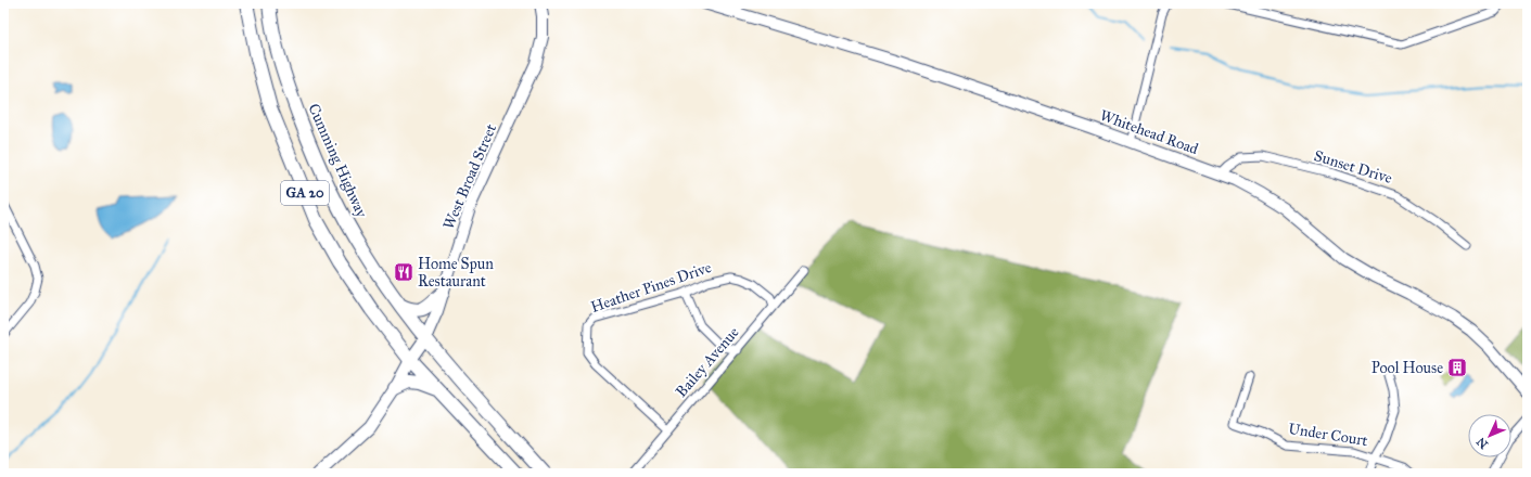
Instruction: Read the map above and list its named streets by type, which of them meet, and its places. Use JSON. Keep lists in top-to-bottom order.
{
  "streets": {
    "highway": ["Cumming Highway", "GA 20"],
    "street": [
      "Whitehead Road",
      "Sunset Drive",
      "West Broad Street",
      "Heather Pines Drive",
      "Bailey Avenue",
      "Under Court"
    ]
  },
  "crossings": [
    ["Whitehead Road", "Sunset Drive"],
    ["Cumming Highway", "West Broad Street"],
    ["West Broad Street", "GA 20"],
    ["Heather Pines Drive", "Bailey Avenue"]
  ],
  "places": {
    "restaurant": ["Home Spun Restaurant"],
    "building": ["Pool House"]
  },
  "north": "bottom left"
}
